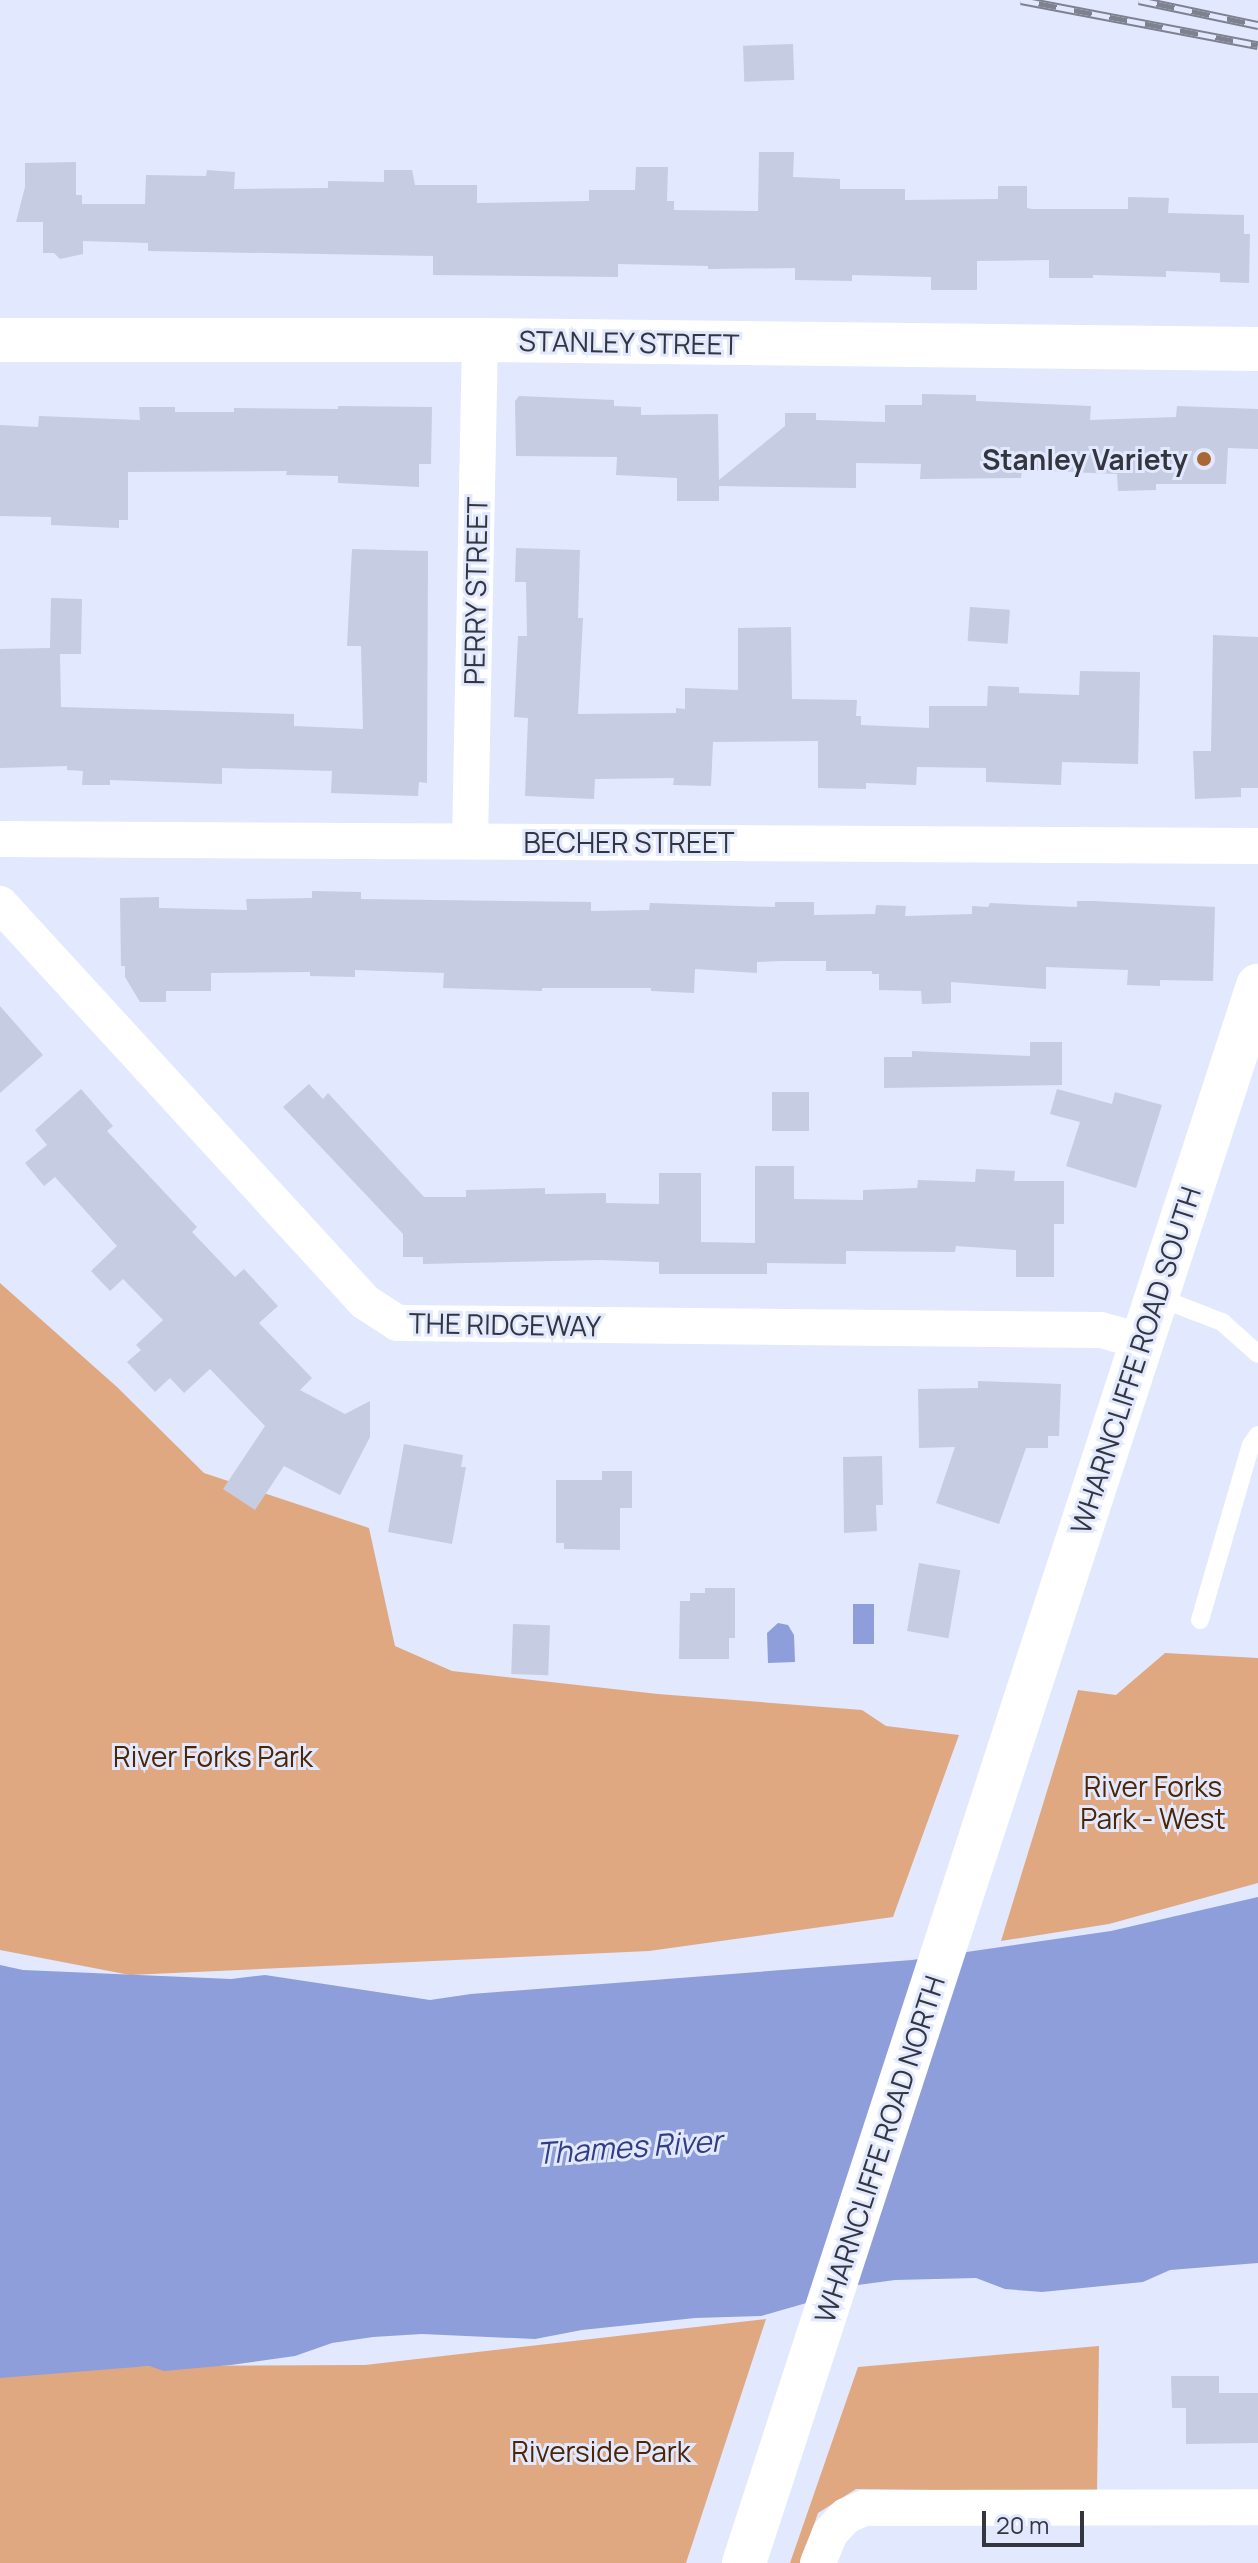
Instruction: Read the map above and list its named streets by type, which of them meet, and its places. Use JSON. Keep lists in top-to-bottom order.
{
  "streets": {
    "main road": ["STANLEY STREET", "WHARNCLIFFE ROAD SOUTH", "WHARNCLIFFE ROAD NORTH"],
    "street": ["PERRY STREET", "BECHER STREET", "THE RIDGEWAY"]
  },
  "crossings": [
    ["STANLEY STREET", "PERRY STREET"],
    ["PERRY STREET", "BECHER STREET"],
    ["THE RIDGEWAY", "WHARNCLIFFE ROAD SOUTH"],
    ["WHARNCLIFFE ROAD SOUTH", "WHARNCLIFFE ROAD NORTH"]
  ],
  "water": ["Thames River"],
  "parks": ["River Forks Park", "River Forks Park - West", "Riverside Park"],
  "places": ["Stanley Variety"],
  "scale_bar": "20 m"
}
